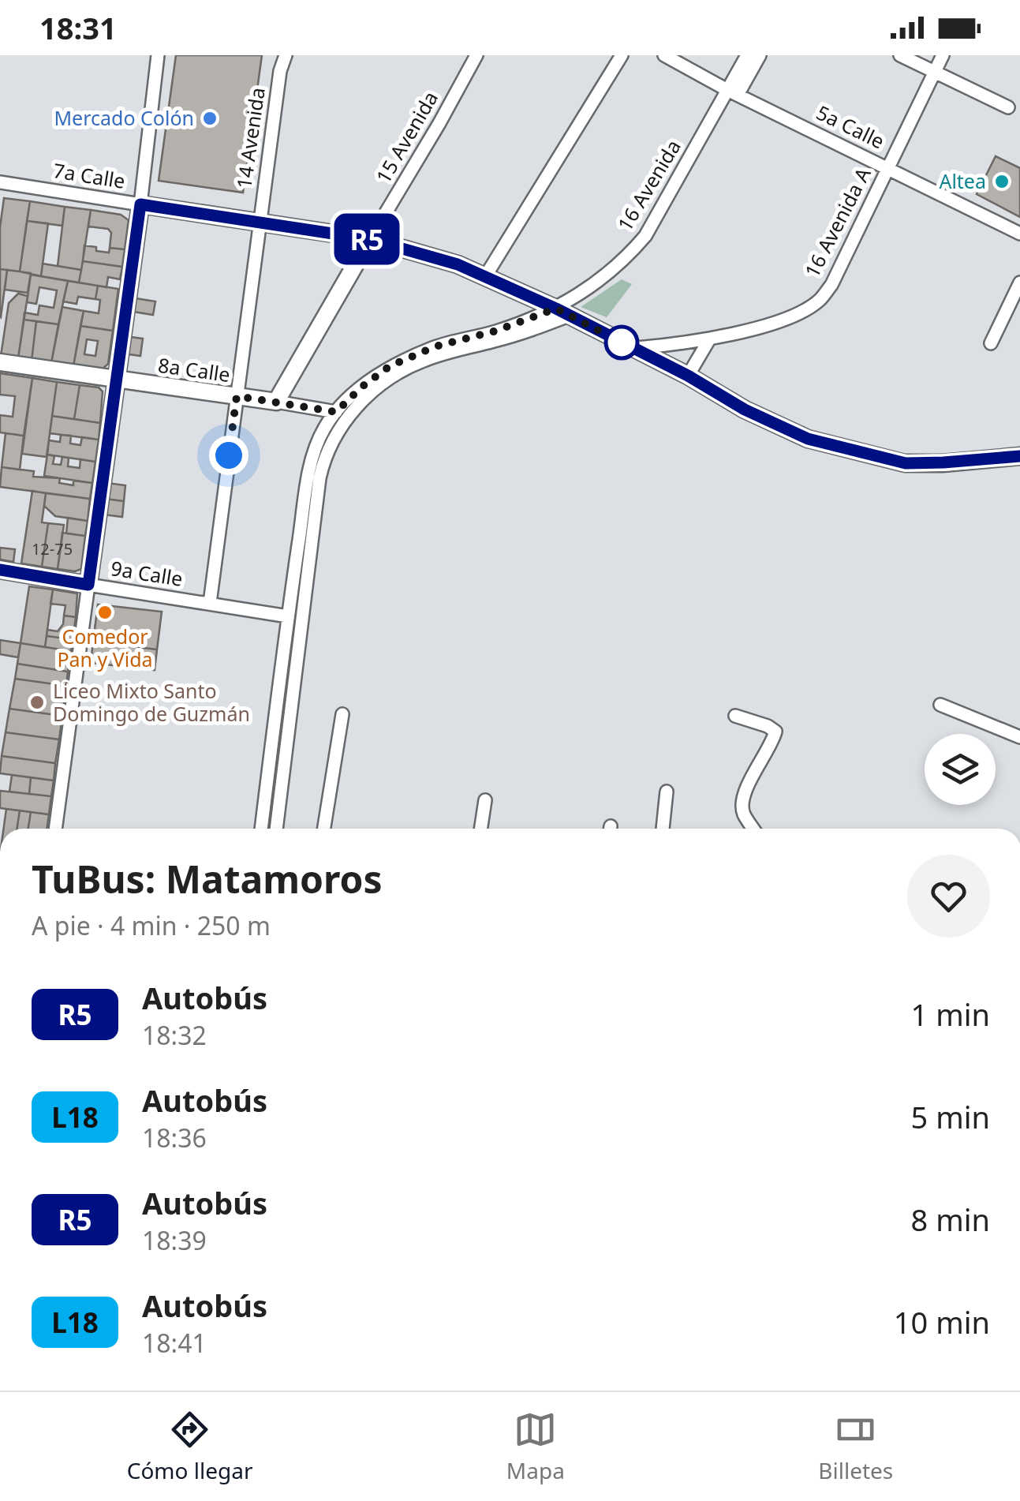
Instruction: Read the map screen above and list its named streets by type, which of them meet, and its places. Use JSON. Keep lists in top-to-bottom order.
{
  "streets": {
    "main road": [
      "15 Avenida",
      "7a Calle",
      "8a Calle",
      "9a Calle"
    ],
    "street": [
      "5a Calle",
      "14 Avenida",
      "16 Avenida",
      "16 Avenida A"
    ]
  },
  "crossings": [
    ["5a Calle", "16 Avenida"],
    ["5a Calle", "16 Avenida A"],
    ["15 Avenida", "7a Calle"],
    ["15 Avenida", "8a Calle"],
    ["14 Avenida", "7a Calle"],
    ["14 Avenida", "8a Calle"],
    ["14 Avenida", "9a Calle"],
    ["7a Calle", "16 Avenida"],
    ["7a Calle", "16 Avenida A"]
  ],
  "places": [
    "Mercado Colón",
    "Altea",
    "Comedor Pan y Vida",
    "Liceo Mixto Santo Domingo de Guzmán"
  ],
  "lines": ["bus line R5"],
  "house_numbers": ["12-75"],
  "page": {
    "status": "18:31",
    "on_map": "R5",
    "heading": ["TuBus: Matamoros", "A pie · 4 min · 250 m"],
    "list": [
      {
        "mark": "R5",
        "name": "Autobús",
        "note": "18:32",
        "value": "1 min"
      },
      {
        "mark": "L18",
        "name": "Autobús",
        "note": "18:36",
        "value": "5 min"
      },
      {
        "mark": "R5",
        "name": "Autobús",
        "note": "18:39",
        "value": "8 min"
      },
      {
        "mark": "L18",
        "name": "Autobús",
        "note": "18:41",
        "value": "10 min"
      }
    ],
    "tabs": ["Cómo llegar", "Mapa", "Billetes"]
  }
}
